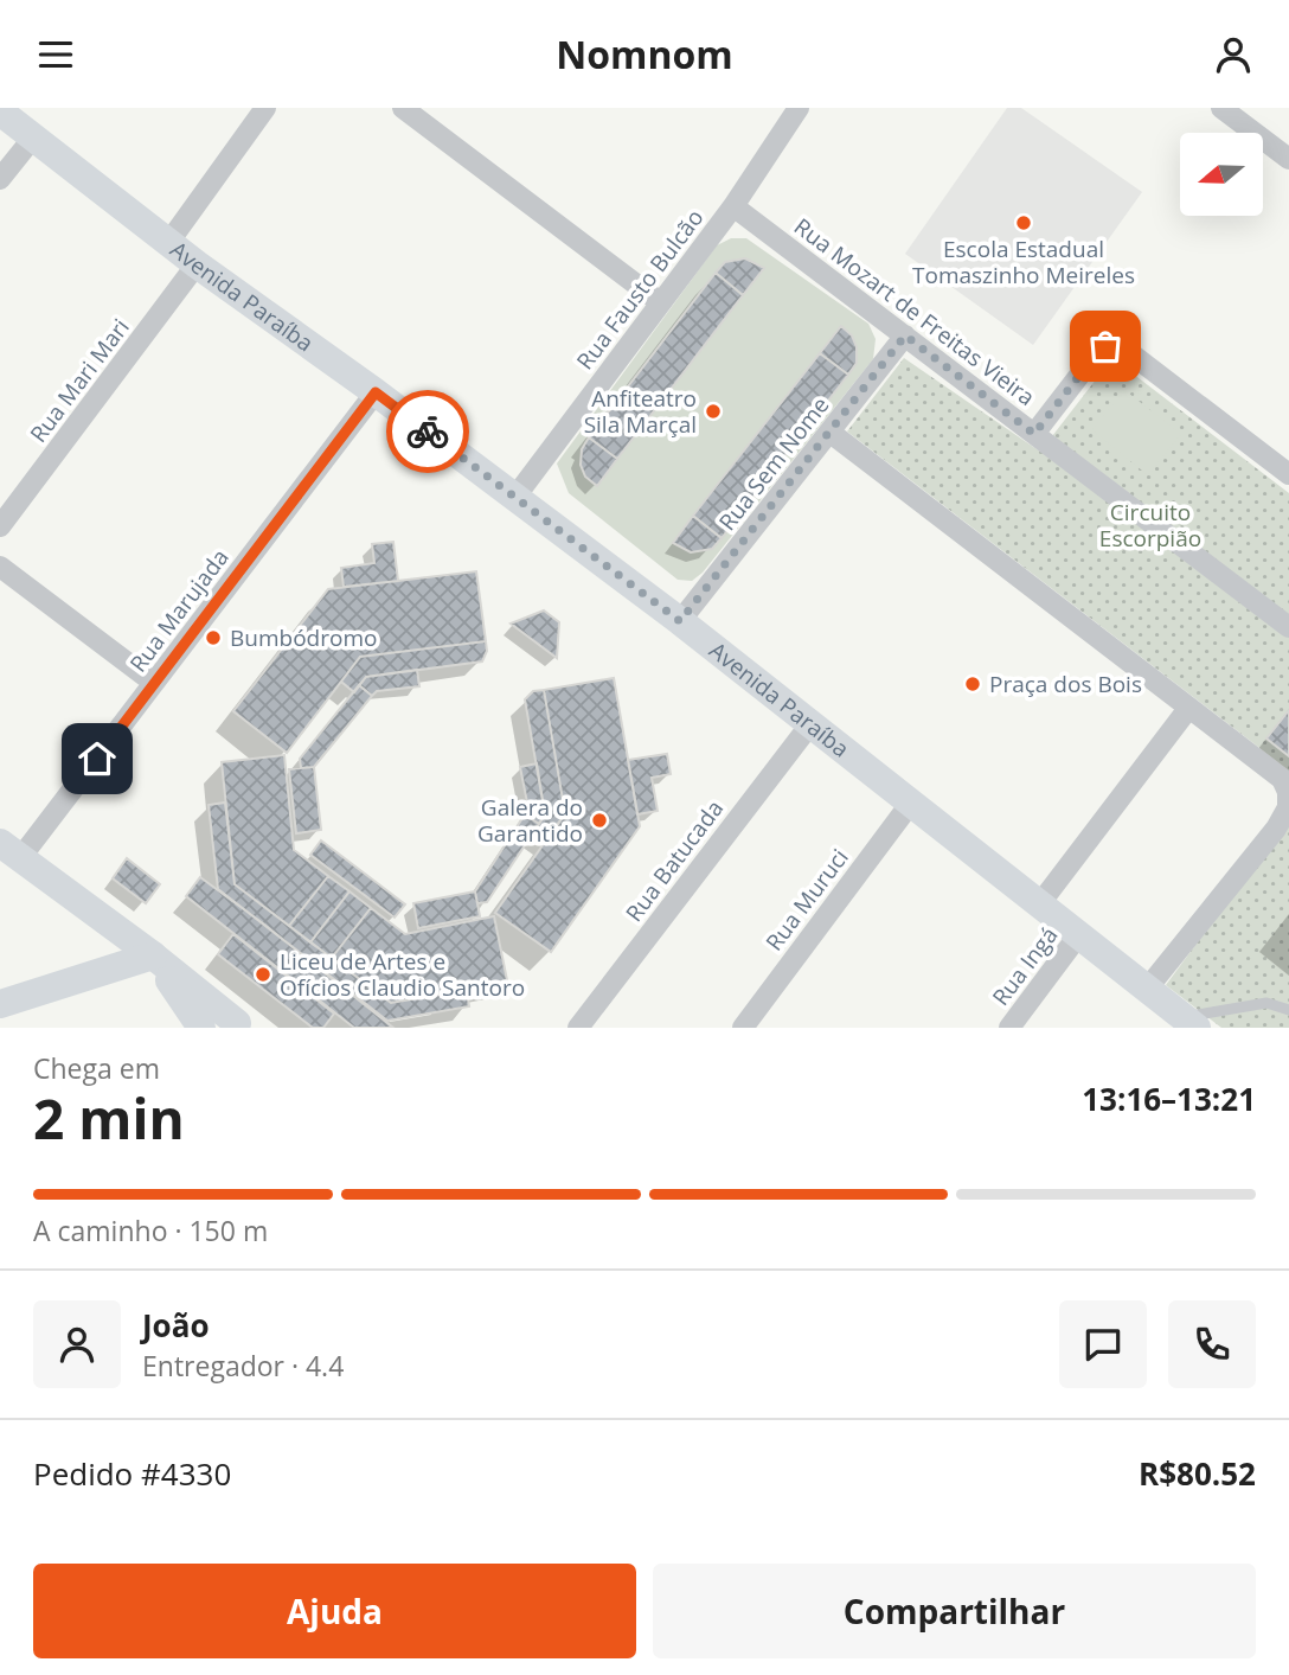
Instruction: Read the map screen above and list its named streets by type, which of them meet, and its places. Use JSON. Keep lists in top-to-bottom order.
{
  "streets": {
    "street": [
      "Rua Fausto Bulcão",
      "Avenida Paraíba",
      "Rua Mozart de Freitas Vieira",
      "Rua Mari Mari",
      "Rua Sem Nome",
      "Rua Marujada",
      "Rua Batucada",
      "Rua Muruci",
      "Rua Ingá"
    ]
  },
  "crossings": [
    ["Rua Fausto Bulcão", "Avenida Paraíba"],
    ["Rua Fausto Bulcão", "Rua Mozart de Freitas Vieira"],
    ["Avenida Paraíba", "Rua Mari Mari"],
    ["Avenida Paraíba", "Rua Sem Nome"],
    ["Avenida Paraíba", "Rua Marujada"],
    ["Avenida Paraíba", "Rua Batucada"],
    ["Avenida Paraíba", "Rua Muruci"],
    ["Avenida Paraíba", "Rua Ingá"],
    ["Rua Mozart de Freitas Vieira", "Rua Sem Nome"]
  ],
  "parks": ["Circuito Escorpião"],
  "places": [
    "Escola Estadual Tomaszinho Meireles",
    "Anfiteatro Sila Marçal",
    "Bumbódromo",
    "Praça dos Bois",
    "Galera do Garantido",
    "Liceu de Artes e Ofícios Claudio Santoro"
  ],
  "north": "left",
  "page": {
    "header": "Nomnom",
    "heading": ["2 min", "Chega em", "13:16–13:21"],
    "panel": [
      "João",
      "Entregador · 4.4",
      "Pedido #4330",
      "R$80.52"
    ],
    "bar": "A caminho · 150 m",
    "buttons": ["Ajuda", "Compartilhar"]
  }
}
